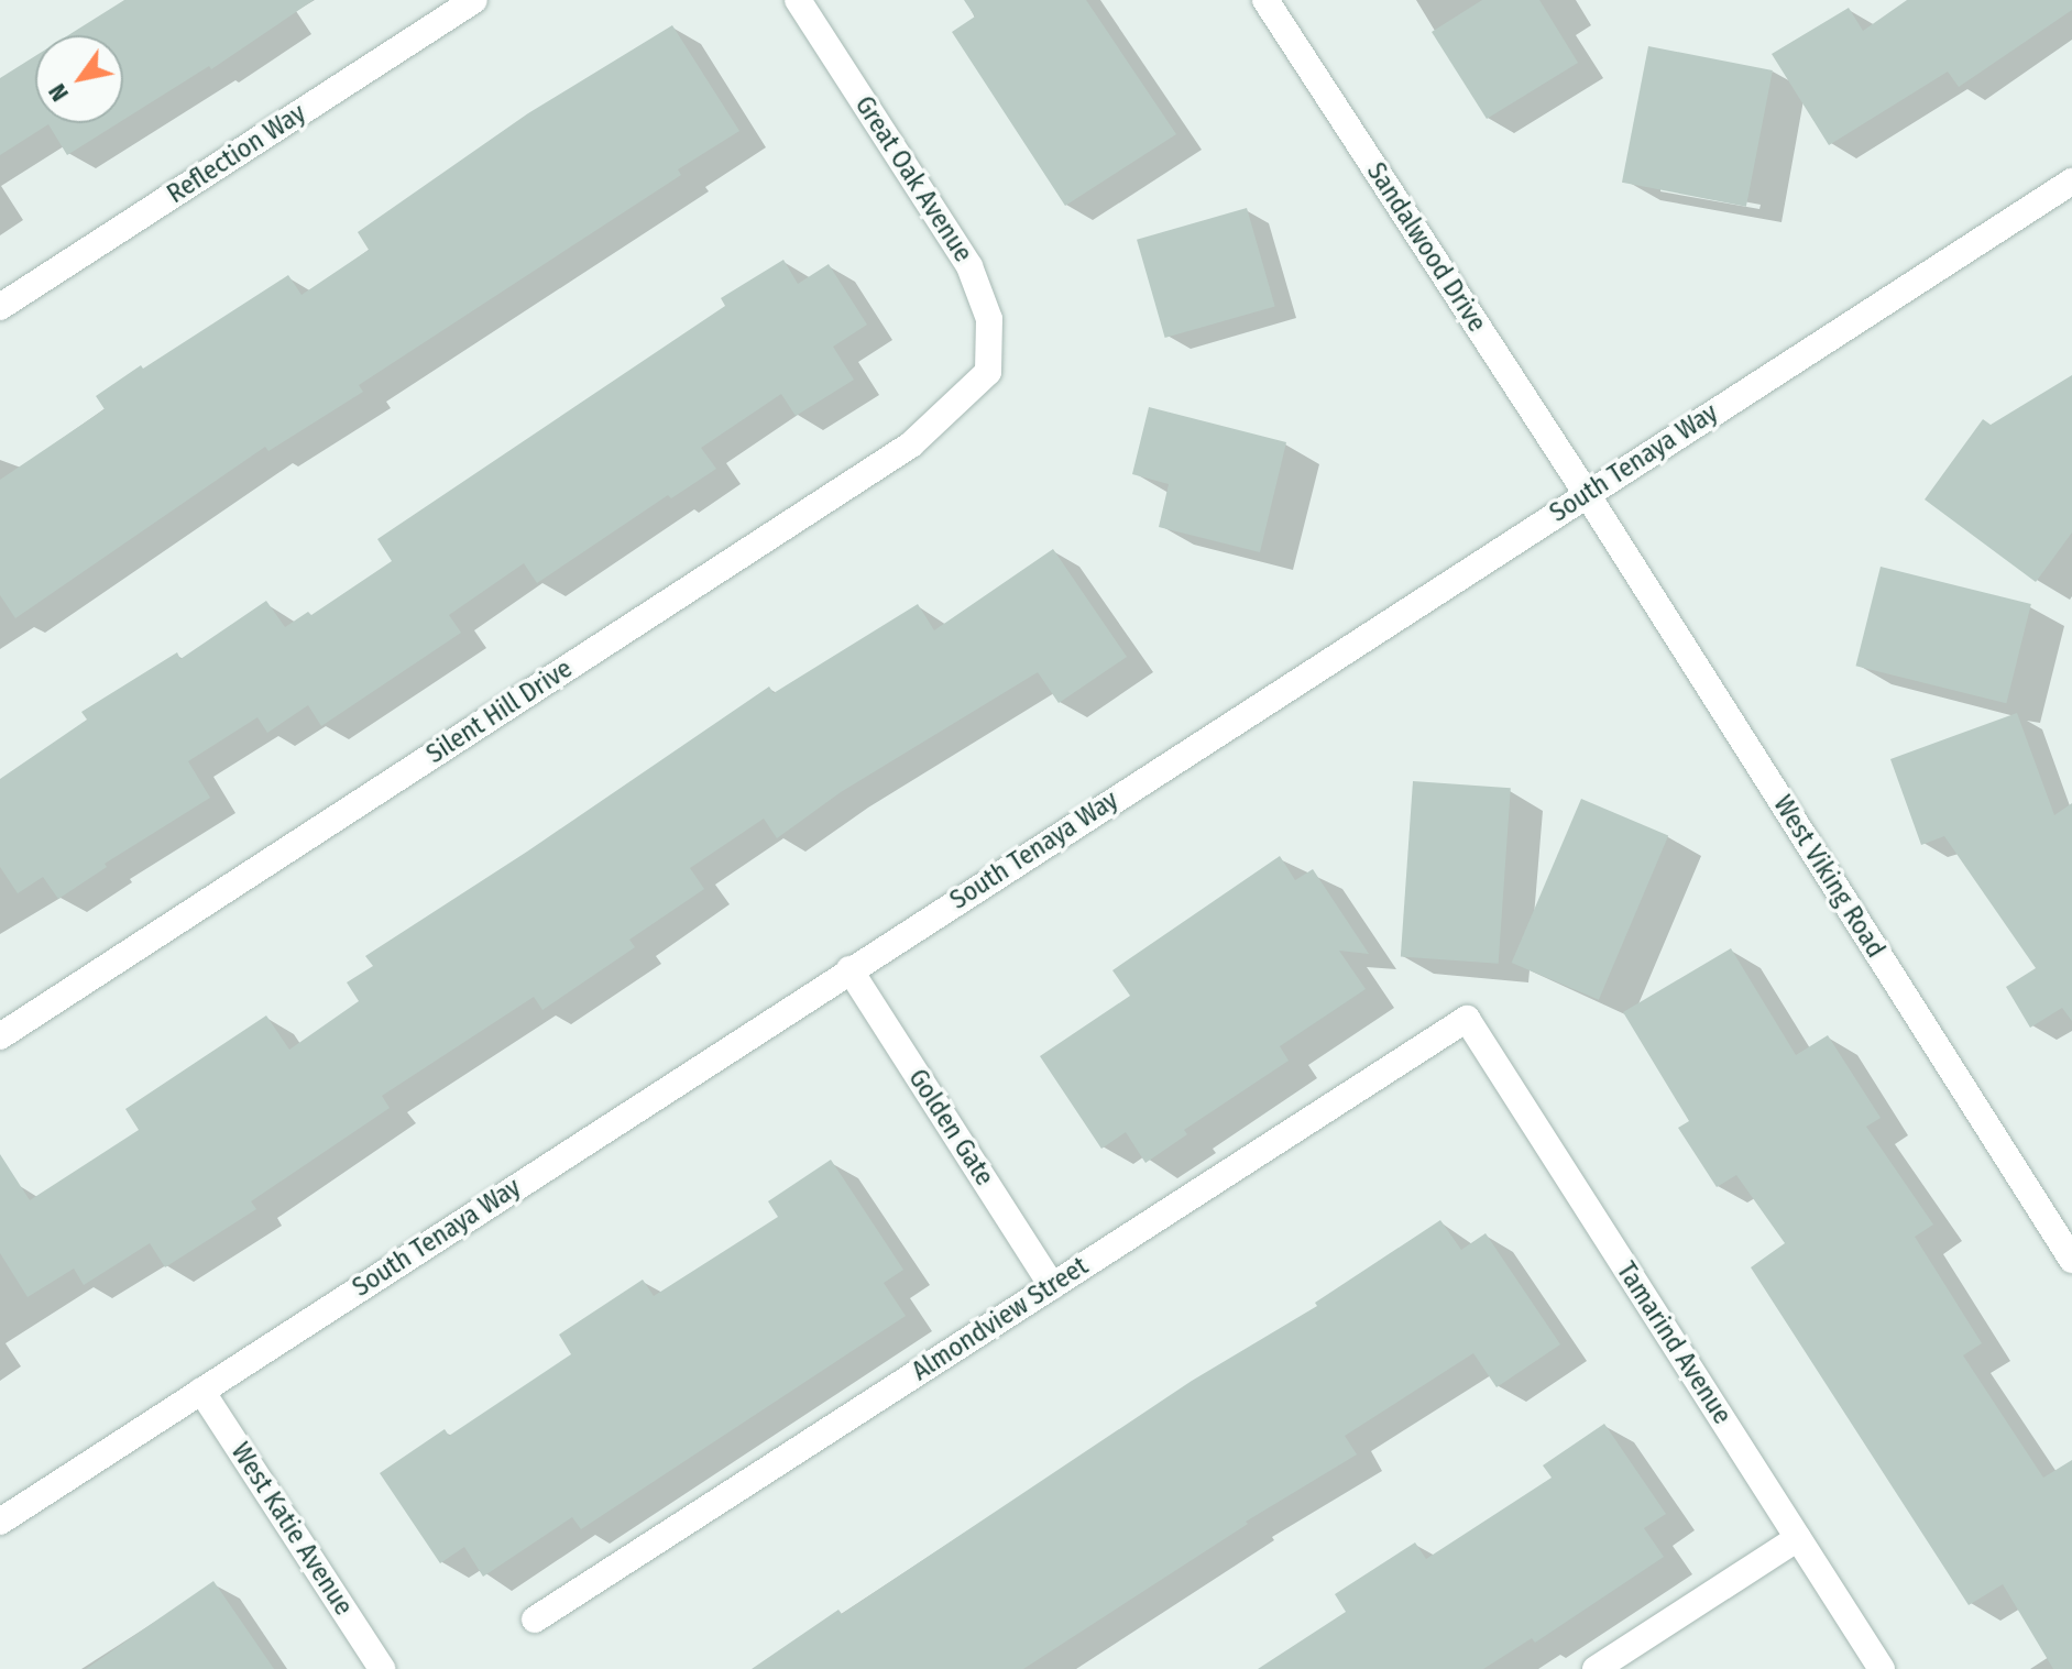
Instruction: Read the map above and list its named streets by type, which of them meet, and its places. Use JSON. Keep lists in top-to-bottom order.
{
  "streets": {
    "street": [
      "Reflection Way",
      "Great Oak Avenue",
      "Sandalwood Drive",
      "South Tenaya Way",
      "Silent Hill Drive",
      "West Viking Road",
      "Golden Gate",
      "Almondview Street",
      "Tamarind Avenue",
      "West Katie Avenue"
    ]
  },
  "crossings": [
    ["Great Oak Avenue", "Silent Hill Drive"],
    ["Sandalwood Drive", "South Tenaya Way"],
    ["Sandalwood Drive", "West Viking Road"],
    ["South Tenaya Way", "West Viking Road"],
    ["South Tenaya Way", "Golden Gate"],
    ["South Tenaya Way", "West Katie Avenue"],
    ["Golden Gate", "Almondview Street"],
    ["Almondview Street", "Tamarind Avenue"]
  ],
  "north": "bottom left"
}
